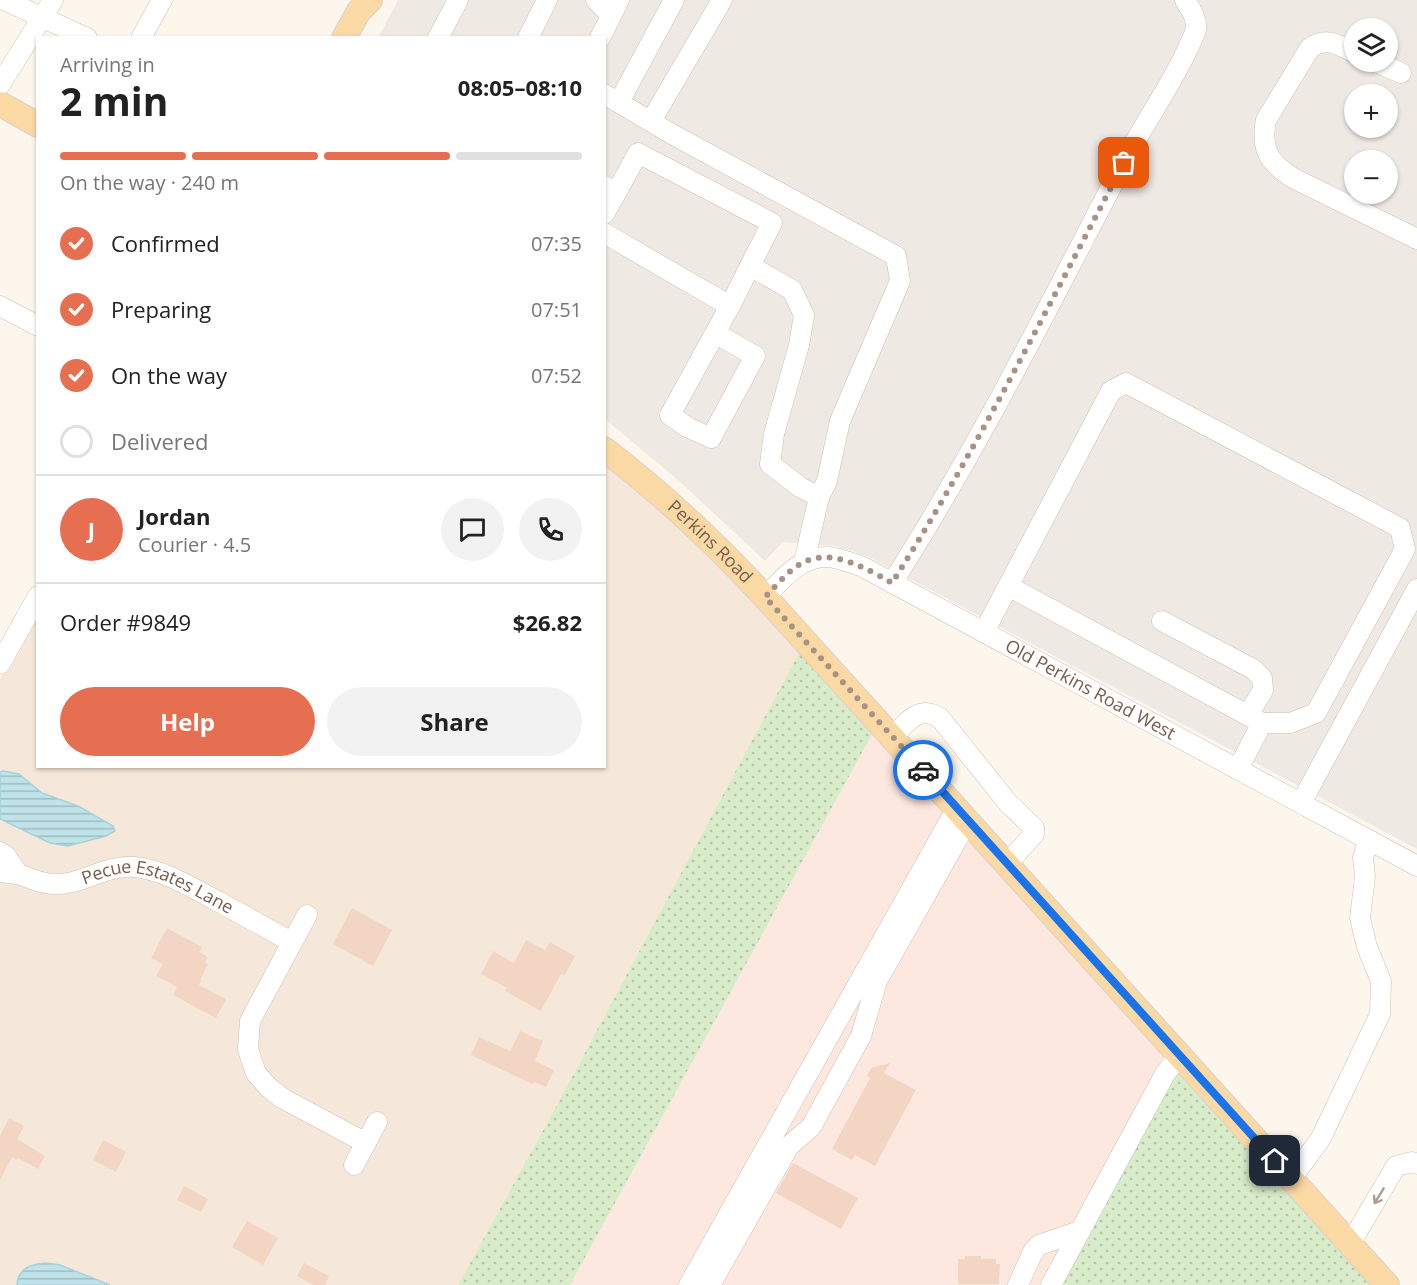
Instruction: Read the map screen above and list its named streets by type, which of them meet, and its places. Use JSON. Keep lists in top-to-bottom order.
{
  "streets": {
    "main road": ["Perkins Road"],
    "street": ["Old Perkins Road West", "Pecue Estates Lane"]
  },
  "page": {
    "map_buttons": ["+", "−"],
    "heading": ["2 min", "Arriving in", "08:05–08:10"],
    "panel": [
      "Jordan",
      "Courier · 4.5",
      "Order #9849",
      "$26.82"
    ],
    "bar": "On the way · 240 m",
    "list": [
      ["Confirmed", "07:35"],
      ["Preparing", "07:51"],
      ["On the way", "07:52"],
      "Delivered"
    ],
    "round": "J",
    "buttons": ["Help", "Share"]
  }
}
